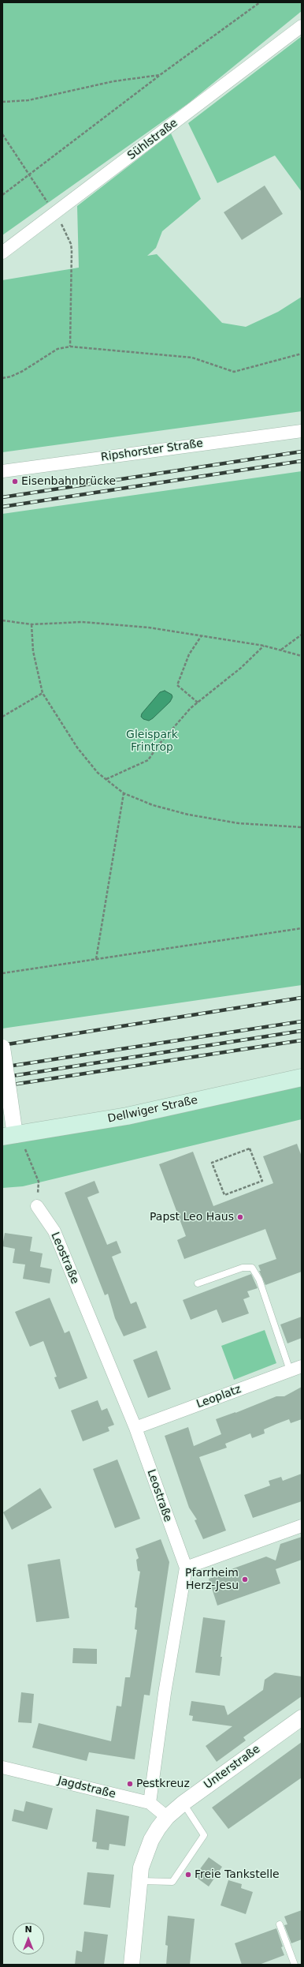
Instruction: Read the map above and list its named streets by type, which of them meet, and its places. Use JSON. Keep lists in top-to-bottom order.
{
  "streets": {
    "main road": ["Dellwiger Straße"],
    "street": [
      "Sühlstraße",
      "Ripshorster Straße",
      "Leostraße",
      "Leoplatz",
      "Unterstraße",
      "Jagdstraße"
    ]
  },
  "crossings": [
    ["Leostraße", "Leoplatz"],
    ["Leostraße", "Jagdstraße"],
    ["Unterstraße", "Jagdstraße"]
  ],
  "parks": ["Gleispark Frintrop"],
  "places": [
    "Eisenbahnbrücke",
    "Papst Leo Haus",
    "Pfarrheim Herz-Jesu",
    "Pestkreuz",
    "Freie Tankstelle"
  ],
  "north": "top"
}
